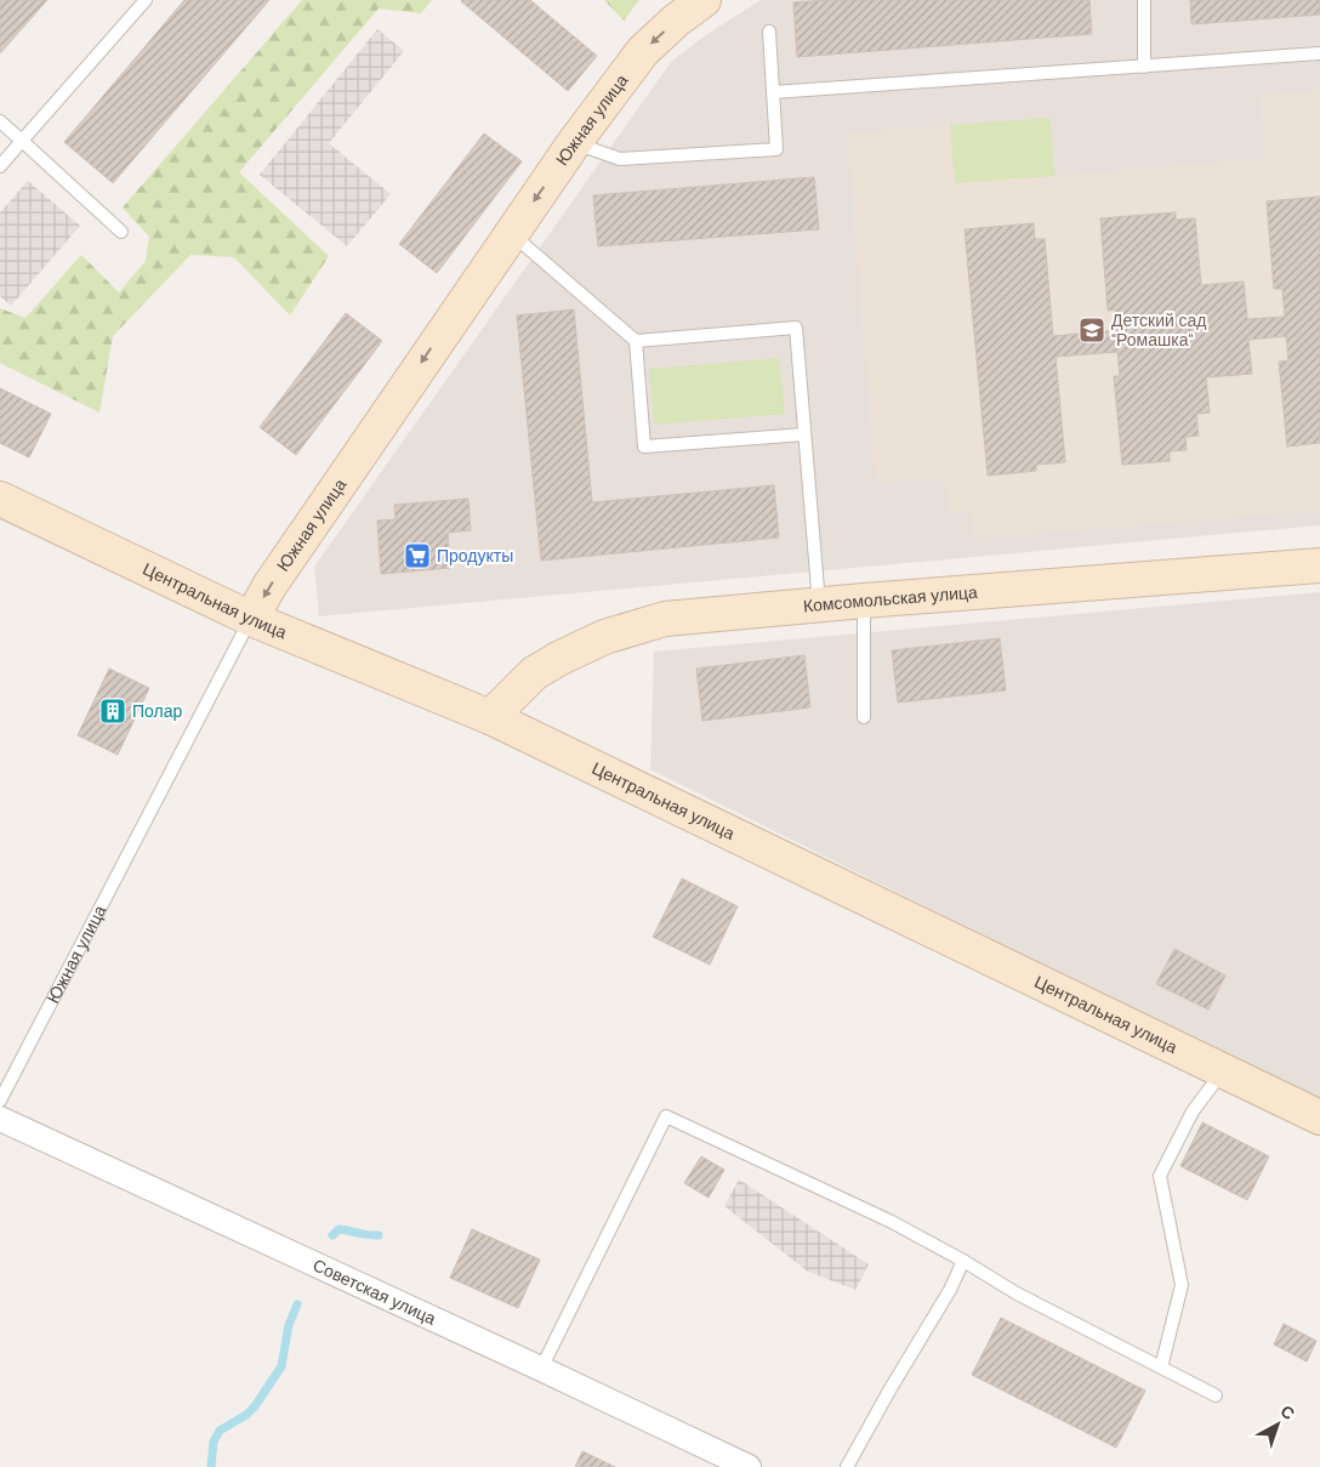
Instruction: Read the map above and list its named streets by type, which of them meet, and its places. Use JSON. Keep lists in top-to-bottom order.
{
  "streets": {
    "street": [
      "Южная улица",
      "Комсомольская улица",
      "Центральная улица",
      "Советская улица"
    ]
  },
  "crossings": [
    ["Южная улица", "Центральная улица"],
    ["Комсомольская улица", "Центральная улица"]
  ],
  "one_way": ["Южная улица"],
  "places": {
    "school or university": ["Детский сад \"Ромашка\""],
    "supermarket": ["Продукты"],
    "building": ["Полар"]
  },
  "north": "top right"
}
